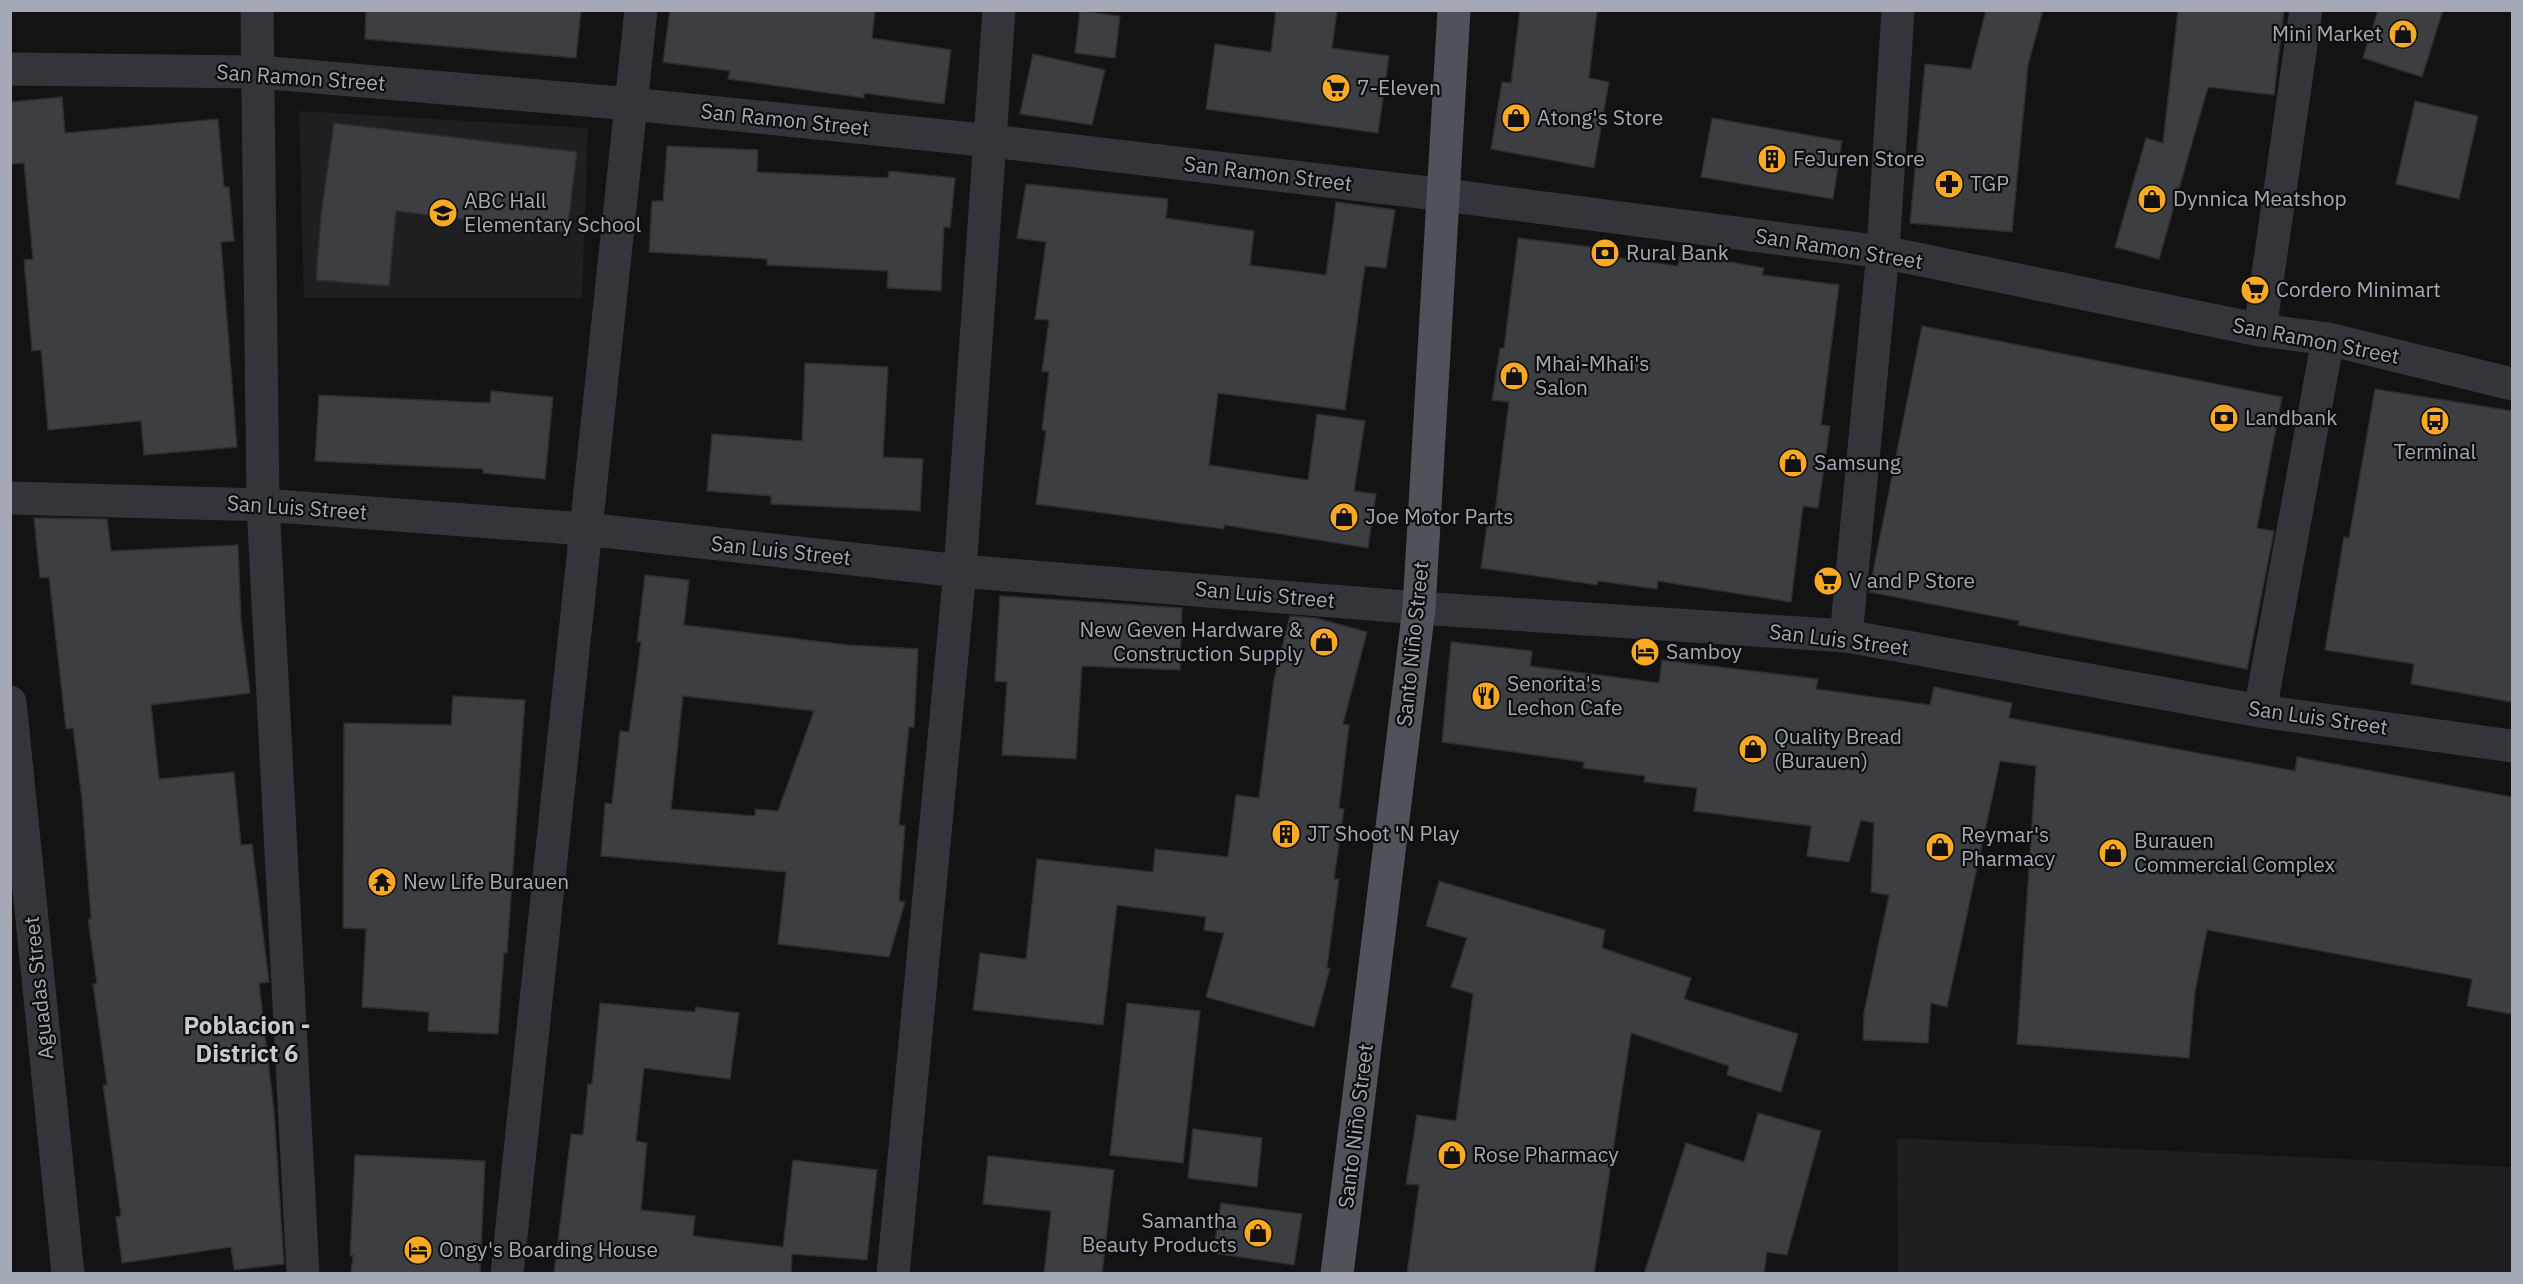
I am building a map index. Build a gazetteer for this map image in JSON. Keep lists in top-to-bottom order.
{
  "streets": {
    "main road": ["Santo Niño Street"],
    "street": ["San Ramon Street", "San Luis Street", "Aguadas Street"]
  },
  "crossings": [
    ["San Ramon Street", "Santo Niño Street"],
    ["San Luis Street", "Santo Niño Street"]
  ],
  "districts": ["Poblacion - District 6"],
  "places": {
    "shop": [
      "Mini Market",
      "Atong's Store",
      "Dynnica Meatshop",
      "Mhai-Mhai's Salon",
      "Samsung",
      "Joe Motor Parts",
      "New Geven Hardware & Construction Supply",
      "Quality Bread (Burauen)",
      "Reymar's Pharmacy",
      "Burauen Commercial Complex",
      "Rose Pharmacy",
      "Samantha Beauty Products"
    ],
    "supermarket": ["7-Eleven", "Cordero Minimart", "V and P Store"],
    "building": ["FeJuren Store", "JT Shoot 'N Play"],
    "pharmacy": ["TGP"],
    "school or university": ["ABC Hall Elementary School"],
    "bank": ["Rural Bank", "Landbank"],
    "bus stop": ["Terminal"],
    "hotel": ["Samboy", "Ongy's Boarding House"],
    "restaurant": ["Senorita's Lechon Cafe"],
    "temple": ["New Life Burauen"]
  }
}
